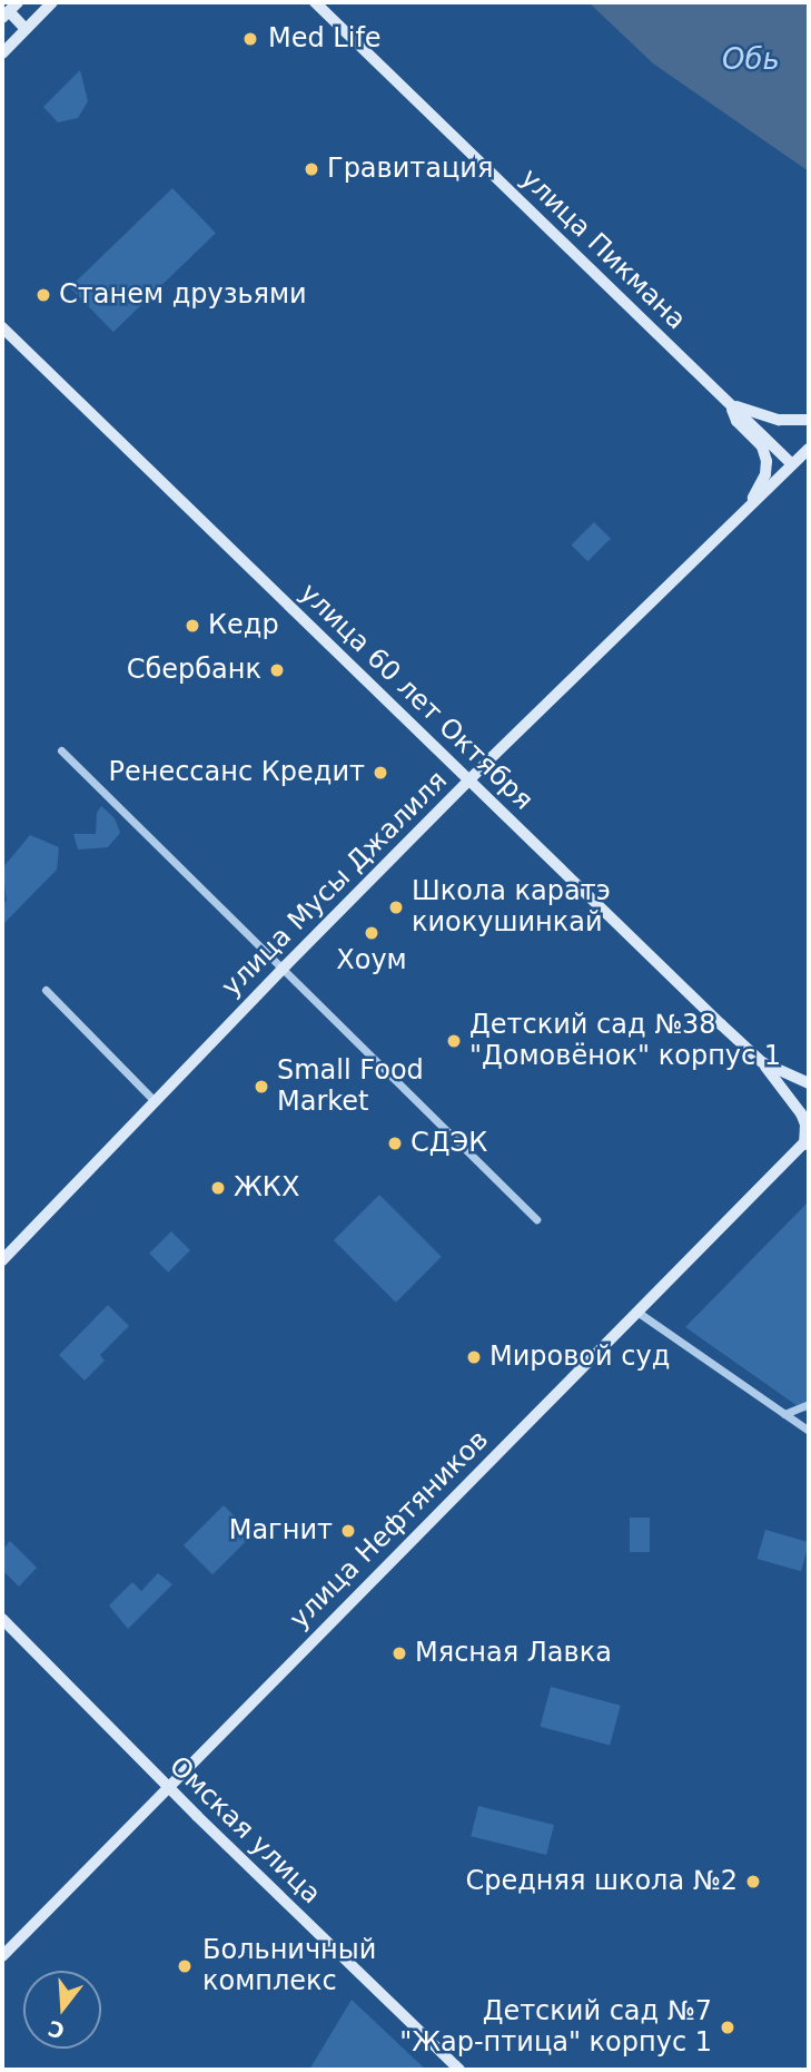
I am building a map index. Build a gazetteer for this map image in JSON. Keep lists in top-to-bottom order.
{
  "streets": {
    "main road": [
      "улица Пикмана",
      "улица 60 лет Октября",
      "улица Мусы Джалиля",
      "улица Нефтяников",
      "Омская улица"
    ]
  },
  "crossings": [
    ["улица Пикмана", "улица Мусы Джалиля"],
    ["улица 60 лет Октября", "улица Мусы Джалиля"],
    ["улица Нефтяников", "Омская улица"]
  ],
  "water": ["Обь"],
  "places": [
    "Med Life",
    "Гравитация",
    "Станем друзьями",
    "Кедр",
    "Сбербанк",
    "Ренессанс Кредит",
    "Школа каратэ киокушинкай",
    "Хоум",
    "Детский сад №38 \"Домовёнок\" корпус 1",
    "Small Food Market",
    "СДЭК",
    "ЖКХ",
    "Мировой суд",
    "Магнит",
    "Мясная Лавка",
    "Средняя школа №2",
    "Больничный комплекс",
    "Детский сад №7 \"Жар-птица\" корпус 1"
  ],
  "north": "bottom"
}
